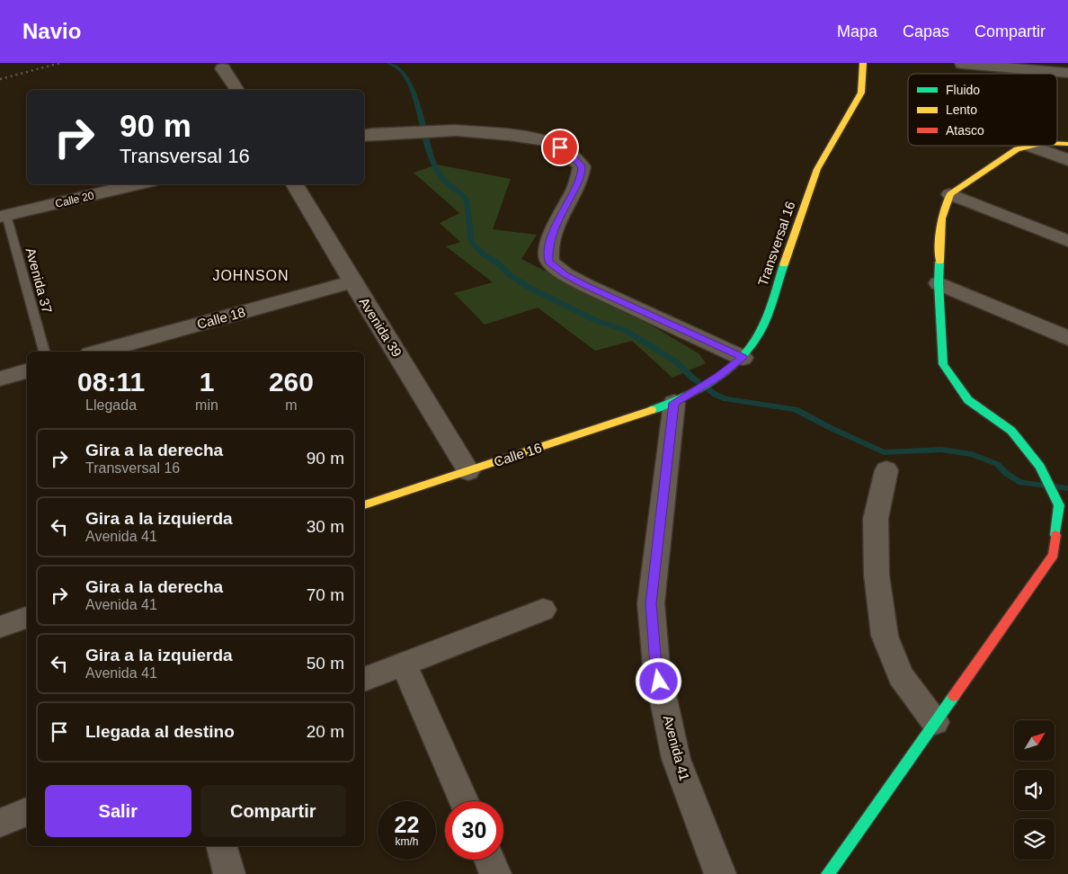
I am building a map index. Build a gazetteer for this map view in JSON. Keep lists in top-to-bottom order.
{
  "streets": {
    "street": [
      "Calle 20",
      "Transversal 16",
      "Calle 18",
      "Avenida 39",
      "Calle 16",
      "Avenida 41"
    ],
    "lane": ["Avenida 37"]
  },
  "crossings": [
    ["Calle 20", "Avenida 37"],
    ["Transversal 16", "Calle 16"],
    ["Transversal 16", "Avenida 41"],
    ["Calle 18", "Avenida 39"],
    ["Avenida 39", "Calle 16"],
    ["Calle 16", "Avenida 41"]
  ],
  "districts": ["JOHNSON"],
  "legend": ["Fluido", "Lento", "Atasco"],
  "north": "top right",
  "page": {
    "header": "Navio",
    "nav": ["Mapa", "Capas", "Compartir"],
    "turn": ["90 m", "Transversal 16"],
    "eta": [
      "08:11",
      "Llegada",
      "1",
      "min",
      "260",
      "m"
    ],
    "list": [
      {
        "name": "Gira a la derecha",
        "note": "Transversal 16",
        "value": "90 m"
      },
      {
        "name": "Gira a la izquierda",
        "note": "Avenida 41",
        "value": "30 m"
      },
      {
        "name": "Gira a la derecha",
        "note": "Avenida 41",
        "value": "70 m"
      },
      {
        "name": "Gira a la izquierda",
        "note": "Avenida 41",
        "value": "50 m"
      },
      {
        "name": "Llegada al destino",
        "value": "20 m"
      }
    ],
    "buttons": ["Salir", "Compartir"],
    "speed": "22 km/h",
    "limit": "30"
  }
}
